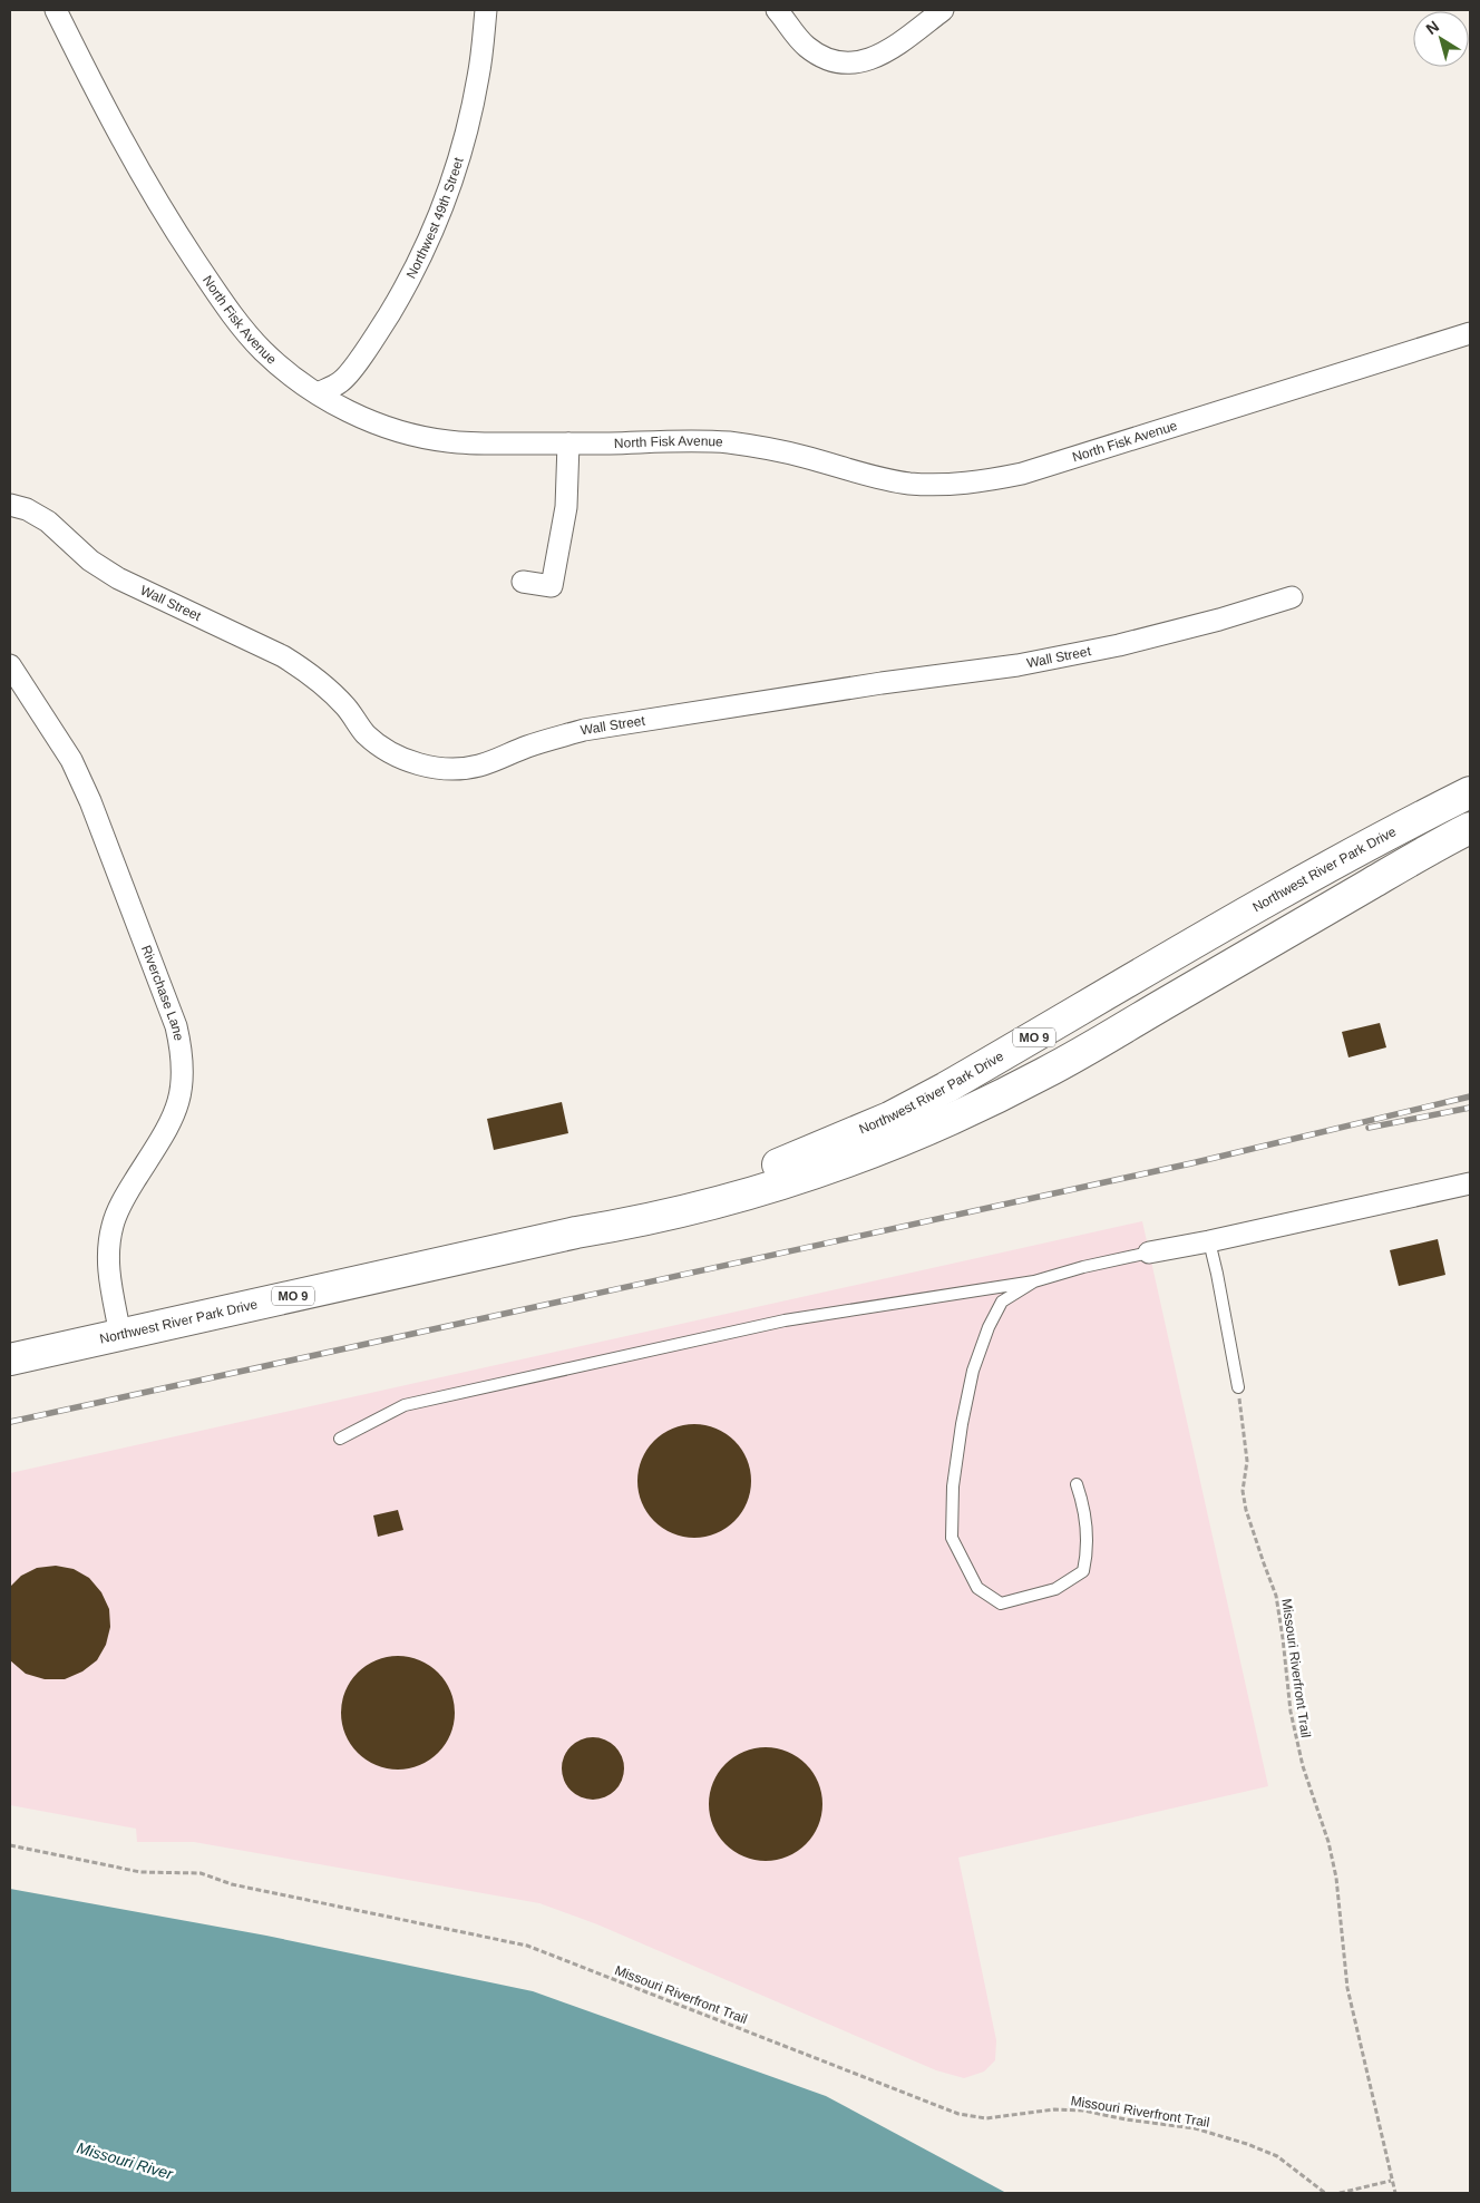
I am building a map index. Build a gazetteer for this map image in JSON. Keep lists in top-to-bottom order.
{
  "streets": {
    "main road": ["Northwest River Park Drive", "MO 9"],
    "street": [
      "Northwest 49th Street",
      "North Fisk Avenue",
      "Wall Street",
      "Riverchase Lane"
    ],
    "path": ["Missouri Riverfront Trail"]
  },
  "crossings": [
    ["Northwest 49th Street", "North Fisk Avenue"],
    ["Northwest River Park Drive", "Riverchase Lane"]
  ],
  "water": ["Missouri River"],
  "north": "top left"
}
